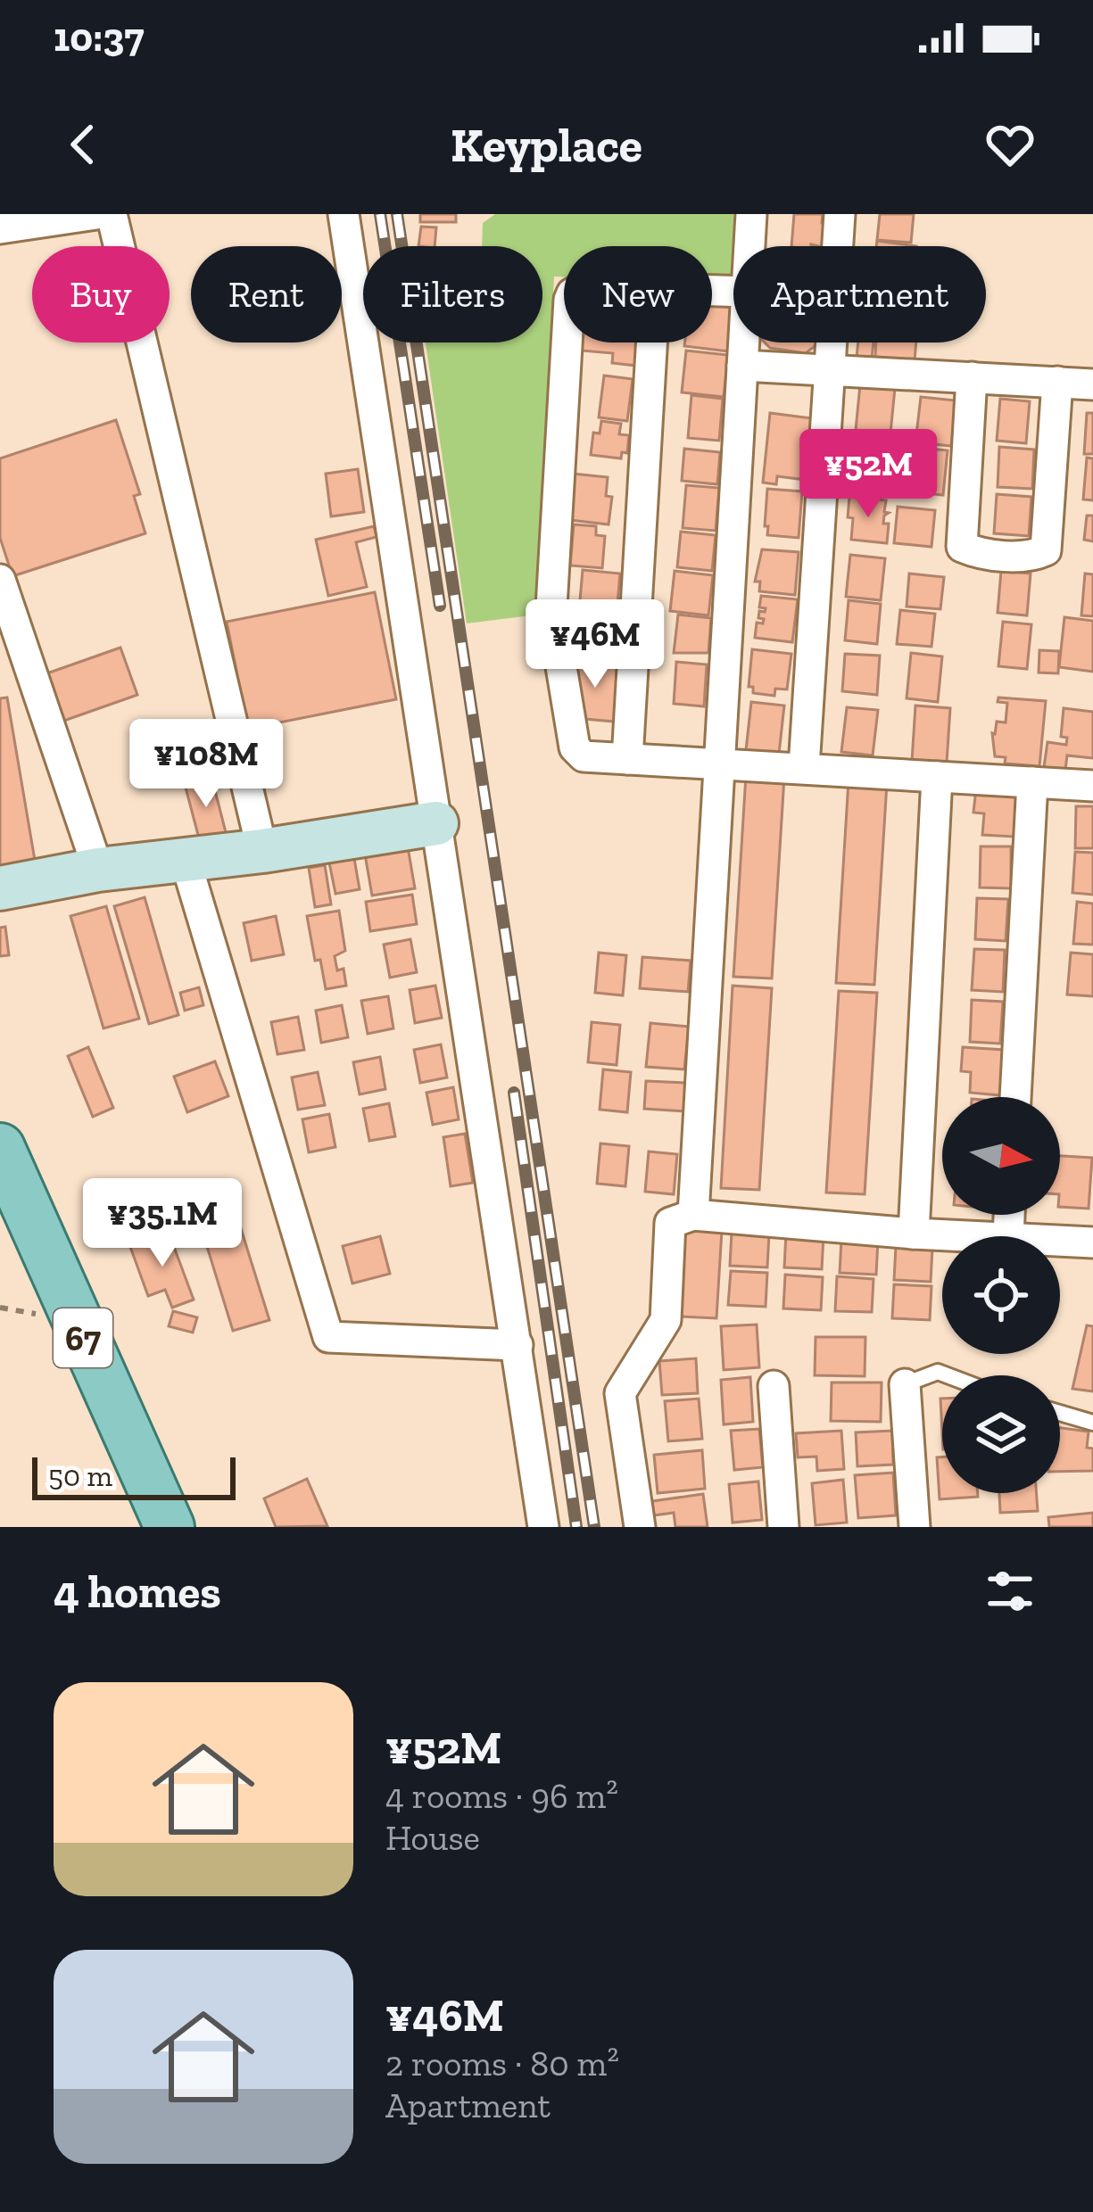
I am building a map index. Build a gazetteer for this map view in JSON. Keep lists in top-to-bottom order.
{
  "streets": {
    "main road": ["67"]
  },
  "scale_bar": "50 m",
  "north": "right",
  "page": {
    "status": "10:37",
    "header": "Keyplace",
    "chip": [
      "Buy",
      "Rent",
      "Filters",
      "New",
      "Apartment"
    ],
    "price": [
      "¥52M",
      "¥46M",
      "¥108M",
      "¥35.1M"
    ],
    "scale": "50 m",
    "heading": "4 homes",
    "list": [
      {
        "name": "¥52M",
        "note": "4 rooms · 96 m² · House"
      },
      {
        "name": "¥46M",
        "note": "2 rooms · 80 m² · Apartment"
      }
    ]
  }
}
